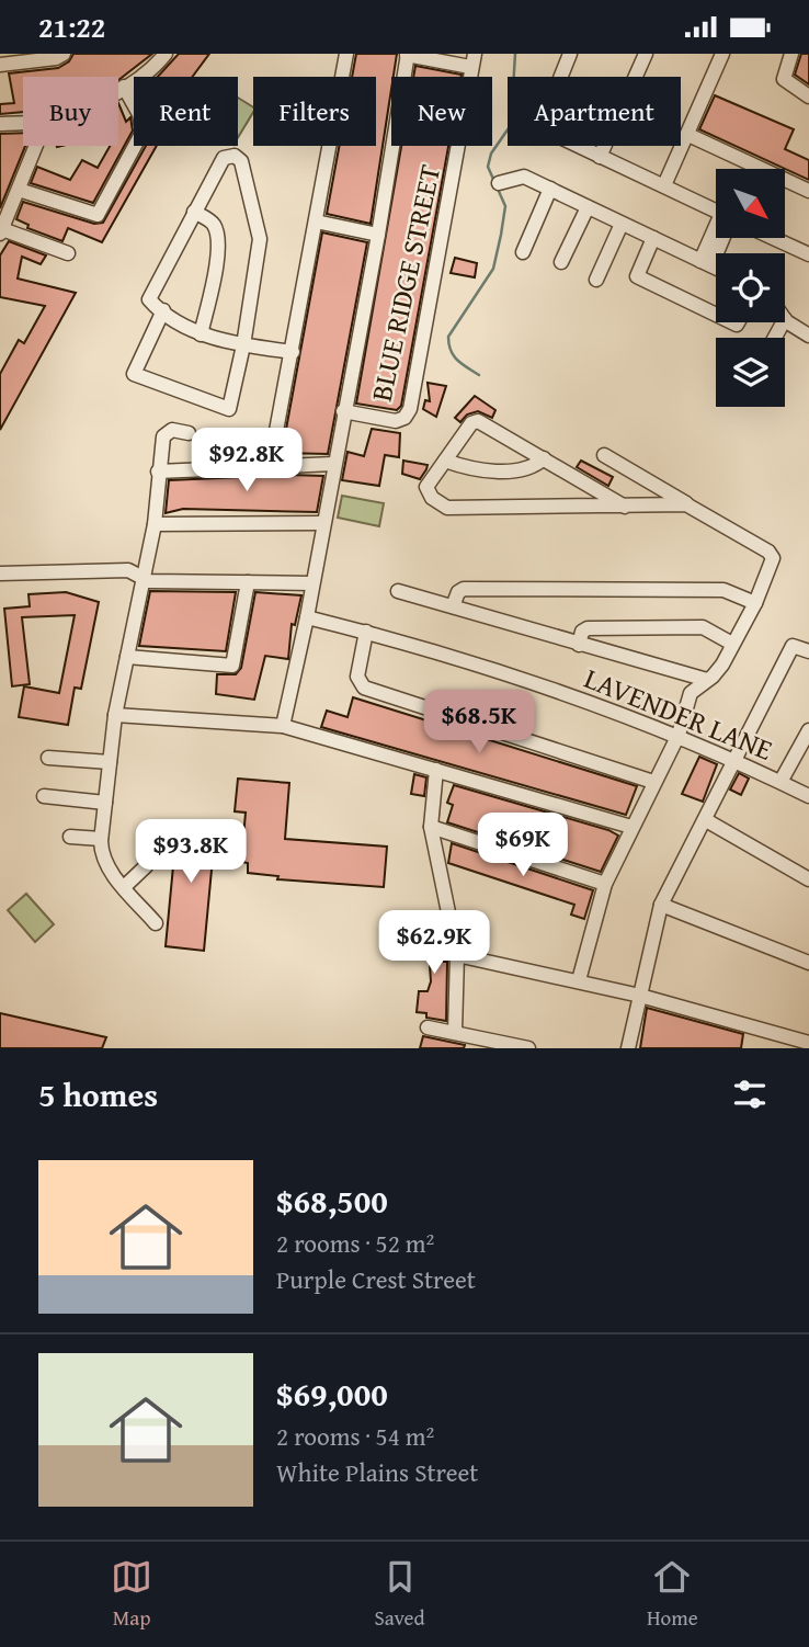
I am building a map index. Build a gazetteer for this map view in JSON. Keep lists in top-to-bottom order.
{
  "streets": {
    "street": ["BLUE RIDGE STREET", "LAVENDER LANE"]
  },
  "north": "bottom right",
  "page": {
    "status": "21:22",
    "chip": [
      "Buy",
      "Rent",
      "Filters",
      "New",
      "Apartment"
    ],
    "price": [
      "$92.8K",
      "$68.5K",
      "$69K",
      "$93.8K",
      "$62.9K"
    ],
    "heading": "5 homes",
    "list": [
      {
        "name": "$68,500",
        "note": "2 rooms · 52 m² · Purple Crest Street"
      },
      {
        "name": "$69,000",
        "note": "2 rooms · 54 m² · White Plains Street"
      }
    ],
    "tabs": ["Map", "Saved", "Home"]
  }
}
